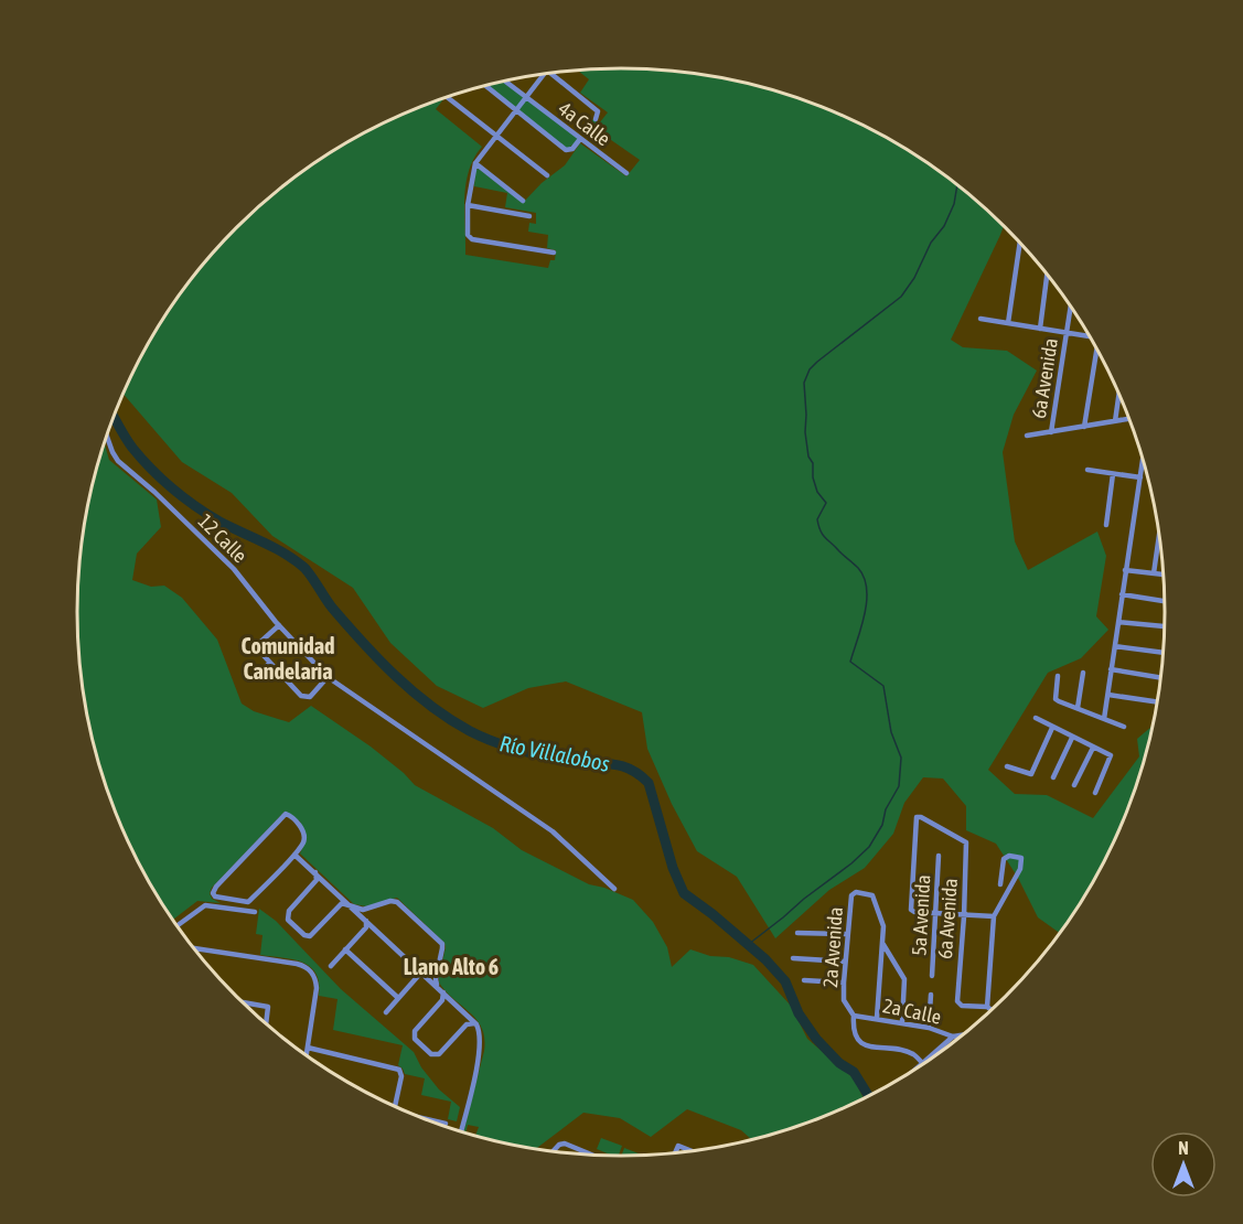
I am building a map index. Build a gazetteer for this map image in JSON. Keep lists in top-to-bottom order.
{
  "streets": {
    "street": [
      "4a Calle",
      "6a Avenida",
      "12 Calle",
      "5a Avenida",
      "2a Avenida",
      "2a Calle"
    ]
  },
  "crossings": [
    ["6a Avenida", "5a Avenida"],
    ["2a Avenida", "2a Calle"]
  ],
  "districts": ["Comunidad Candelaria", "Llano Alto 6"],
  "water": ["Río Villalobos"],
  "north": "top"
}
